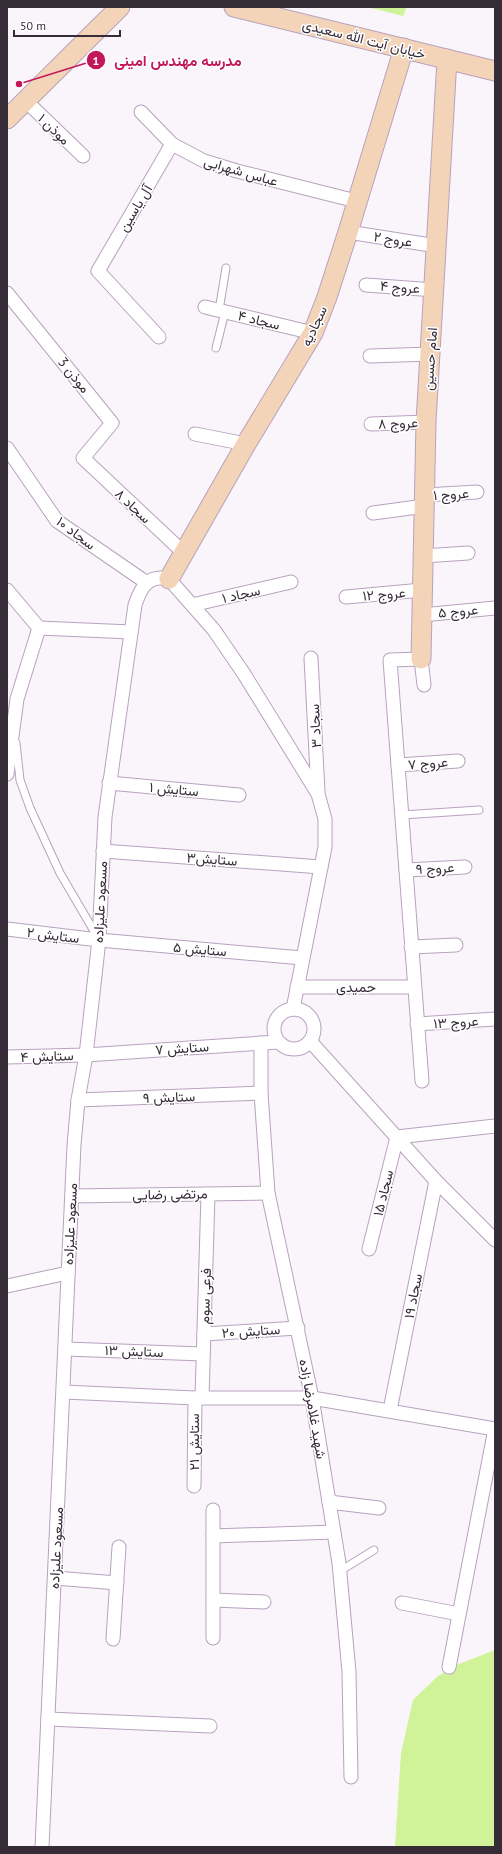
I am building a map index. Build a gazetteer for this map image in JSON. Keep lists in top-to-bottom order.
{
  "streets": {
    "street": [
      "خیابان آیت الله سعیدی",
      "موذن ۱",
      "عباس شهرابی",
      "آل یاسین",
      "عروج ۲",
      "عروج ۴",
      "سجاد ۴",
      "سجادیه",
      "امام حسین",
      "موذن 3",
      "عروج ۸",
      "عروج ۱",
      "سجاد ۸",
      "سجاد ۱۰",
      "سجاد ۱",
      "عروج ۱۲",
      "عروج ۵",
      "سجاد ۳",
      "عروج ۷",
      "ستایش ۱",
      "ستایش۳",
      "عروج ۹",
      "مسعود علیزاده",
      "ستایش ۲",
      "ستایش ۵",
      "حمیدی",
      "عروج ۱۳",
      "ستایش ۷",
      "ستایش ۴",
      "ستایش ۹",
      "سجاد ۱۵",
      "مرتضی رضایی",
      "فرعی سوم",
      "سجاد ۱۹",
      "ستایش ۲۰",
      "ستایش ۱۳",
      "شهید غلامرضا زاده",
      "ستایش ۲۱"
    ]
  },
  "crossings": [
    ["خیابان آیت الله سعیدی", "سجادیه"],
    ["خیابان آیت الله سعیدی", "امام حسین"],
    ["عباس شهرابی", "آل یاسین"],
    ["عباس شهرابی", "سجادیه"],
    ["عروج ۲", "سجادیه"],
    ["عروج ۲", "امام حسین"],
    ["عروج ۴", "امام حسین"],
    ["سجاد ۴", "سجادیه"],
    ["سجادیه", "سجاد ۸"],
    ["امام حسین", "عروج ۸"],
    ["امام حسین", "عروج ۱"],
    ["امام حسین", "عروج ۱۲"],
    ["امام حسین", "عروج ۵"],
    ["موذن 3", "سجاد ۸"],
    ["سجاد ۱۰", "مسعود علیزاده"],
    ["ستایش ۱", "مسعود علیزاده"],
    ["ستایش۳", "مسعود علیزاده"],
    ["مسعود علیزاده", "ستایش ۲"],
    ["مسعود علیزاده", "ستایش ۵"],
    ["مسعود علیزاده", "ستایش ۷"],
    ["مسعود علیزاده", "ستایش ۴"],
    ["مسعود علیزاده", "ستایش ۹"],
    ["مسعود علیزاده", "مرتضی رضایی"],
    ["مسعود علیزاده", "ستایش ۱۳"],
    ["ستایش ۲", "ستایش ۵"],
    ["ستایش ۷", "ستایش ۴"],
    ["ستایش ۷", "شهید غلامرضا زاده"],
    ["ستایش ۹", "شهید غلامرضا زاده"],
    ["مرتضی رضایی", "فرعی سوم"],
    ["مرتضی رضایی", "شهید غلامرضا زاده"],
    ["فرعی سوم", "ستایش ۲۰"],
    ["فرعی سوم", "ستایش ۱۳"],
    ["فرعی سوم", "ستایش ۲۱"],
    ["ستایش ۲۰", "شهید غلامرضا زاده"]
  ],
  "places": ["مدرسه مهندس امینی"],
  "scale_bar": "50 m"
}
